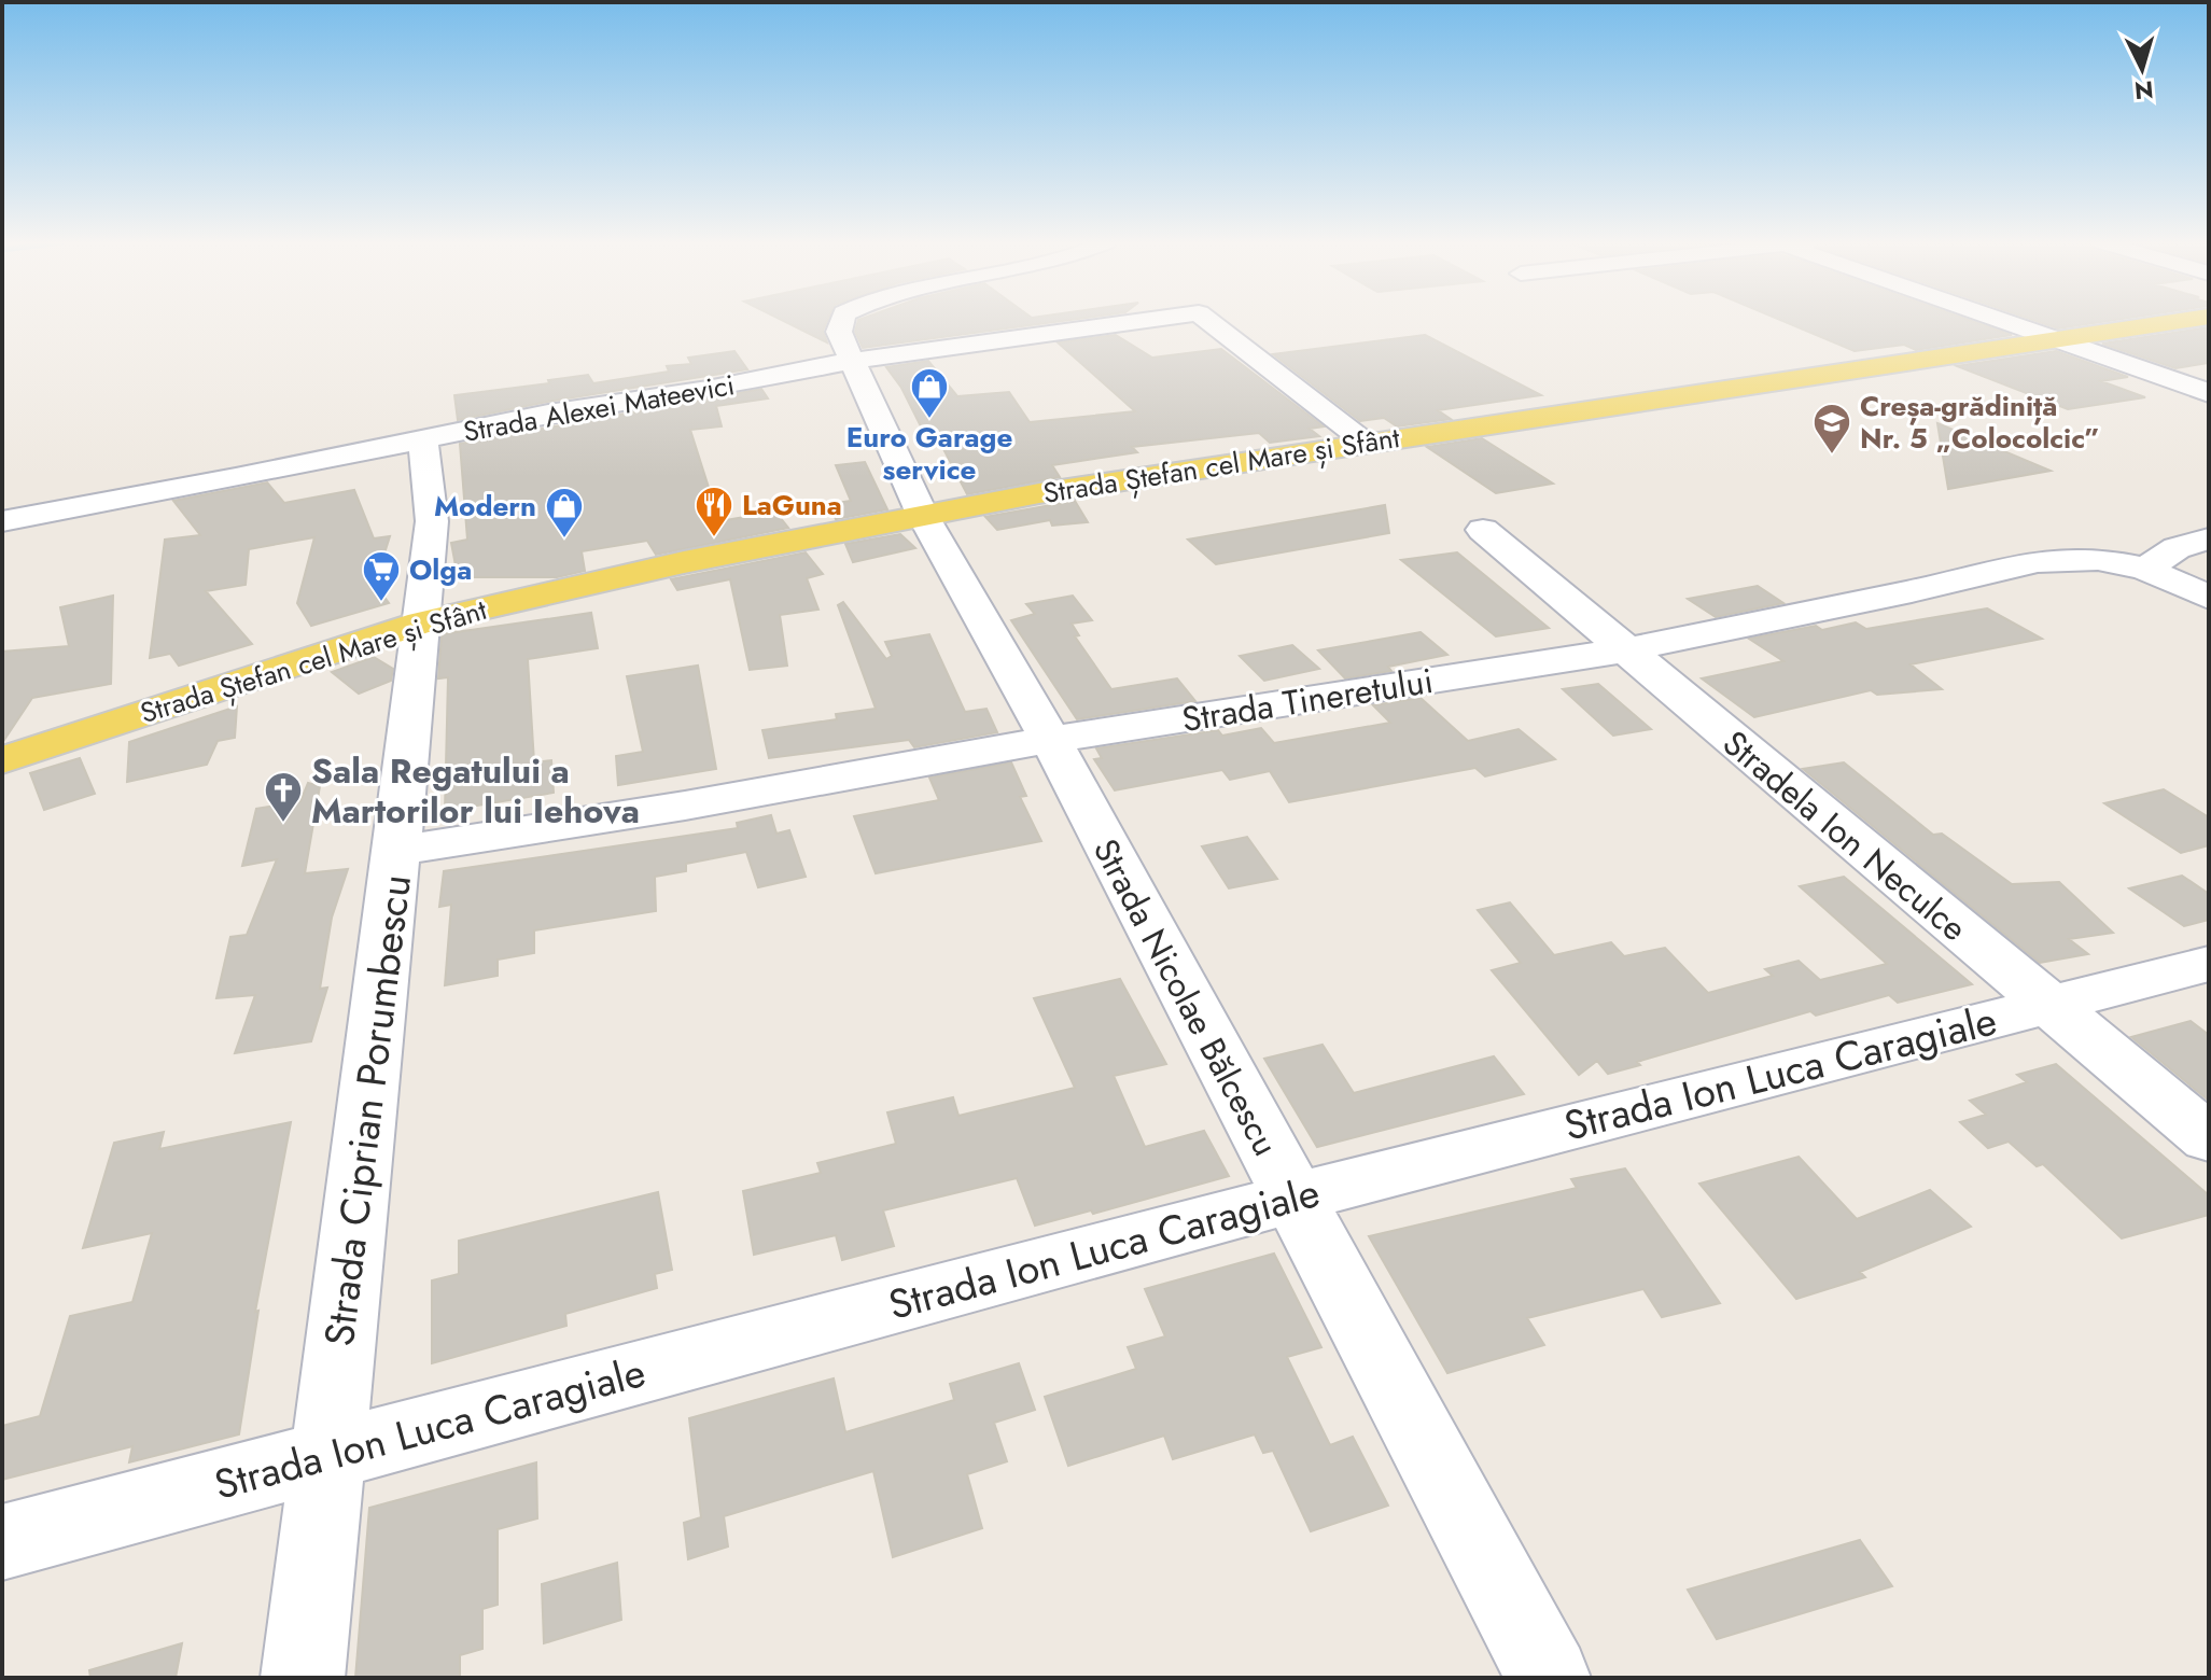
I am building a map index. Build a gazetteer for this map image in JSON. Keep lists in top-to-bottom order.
{
  "streets": {
    "main road": ["Strada Ștefan cel Mare și Sfânt"],
    "street": [
      "Strada Alexei Mateevici",
      "Strada Tineretului",
      "Stradela Ion Neculce",
      "Strada Nicolae Bălcescu",
      "Strada Ion Luca Caragiale",
      "Strada Ciprian Porumbescu"
    ]
  },
  "crossings": [
    ["Strada Alexei Mateevici", "Strada Ștefan cel Mare și Sfânt"],
    ["Strada Alexei Mateevici", "Strada Nicolae Bălcescu"],
    ["Strada Alexei Mateevici", "Strada Ciprian Porumbescu"],
    ["Strada Ștefan cel Mare și Sfânt", "Strada Nicolae Bălcescu"],
    ["Strada Ștefan cel Mare și Sfânt", "Strada Ciprian Porumbescu"],
    ["Strada Tineretului", "Stradela Ion Neculce"],
    ["Strada Tineretului", "Strada Nicolae Bălcescu"],
    ["Strada Tineretului", "Strada Ciprian Porumbescu"],
    ["Stradela Ion Neculce", "Strada Ion Luca Caragiale"],
    ["Strada Nicolae Bălcescu", "Strada Ion Luca Caragiale"],
    ["Strada Ion Luca Caragiale", "Strada Ciprian Porumbescu"]
  ],
  "places": {
    "shop": ["Euro Garage service", "Modern"],
    "school or university": ["Creșa-grădiniță Nr. 5 „Colocolcic”"],
    "restaurant": ["LaGuna"],
    "supermarket": ["Olga"],
    "church": ["Sala Regatului a Martorilor lui Iehova"]
  },
  "north": "bottom"
}
